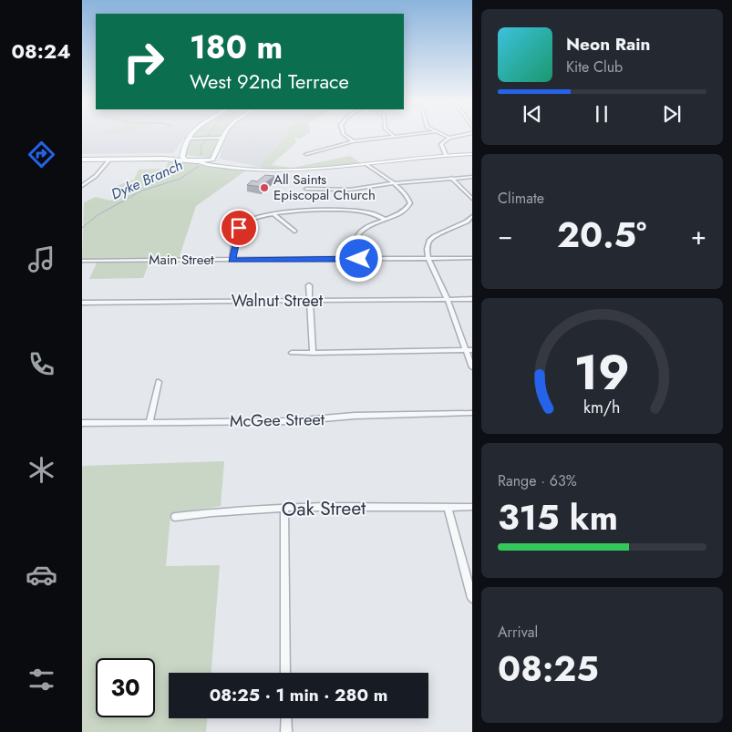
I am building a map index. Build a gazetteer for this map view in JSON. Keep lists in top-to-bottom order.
{
  "streets": {
    "street": [
      "Main Street",
      "Walnut Street",
      "McGee Street",
      "Oak Street"
    ]
  },
  "water": ["Dyke Branch"],
  "places": ["All Saints Episcopal Church"],
  "page": {
    "tabs": "08:24",
    "turn": ["180 m", "West 92nd Terrace"],
    "song": ["Neon Rain", "Kite Club"],
    "tile": [
      "Climate",
      ["Range · 63%", "315 km"],
      ["Arrival", "08:25"]
    ],
    "heat": ["−", "20.5°", "+"],
    "limit": "30",
    "trip": "08:25 · 1 min · 280 m",
    "gauge": ["19", "km/h"]
  }
}
